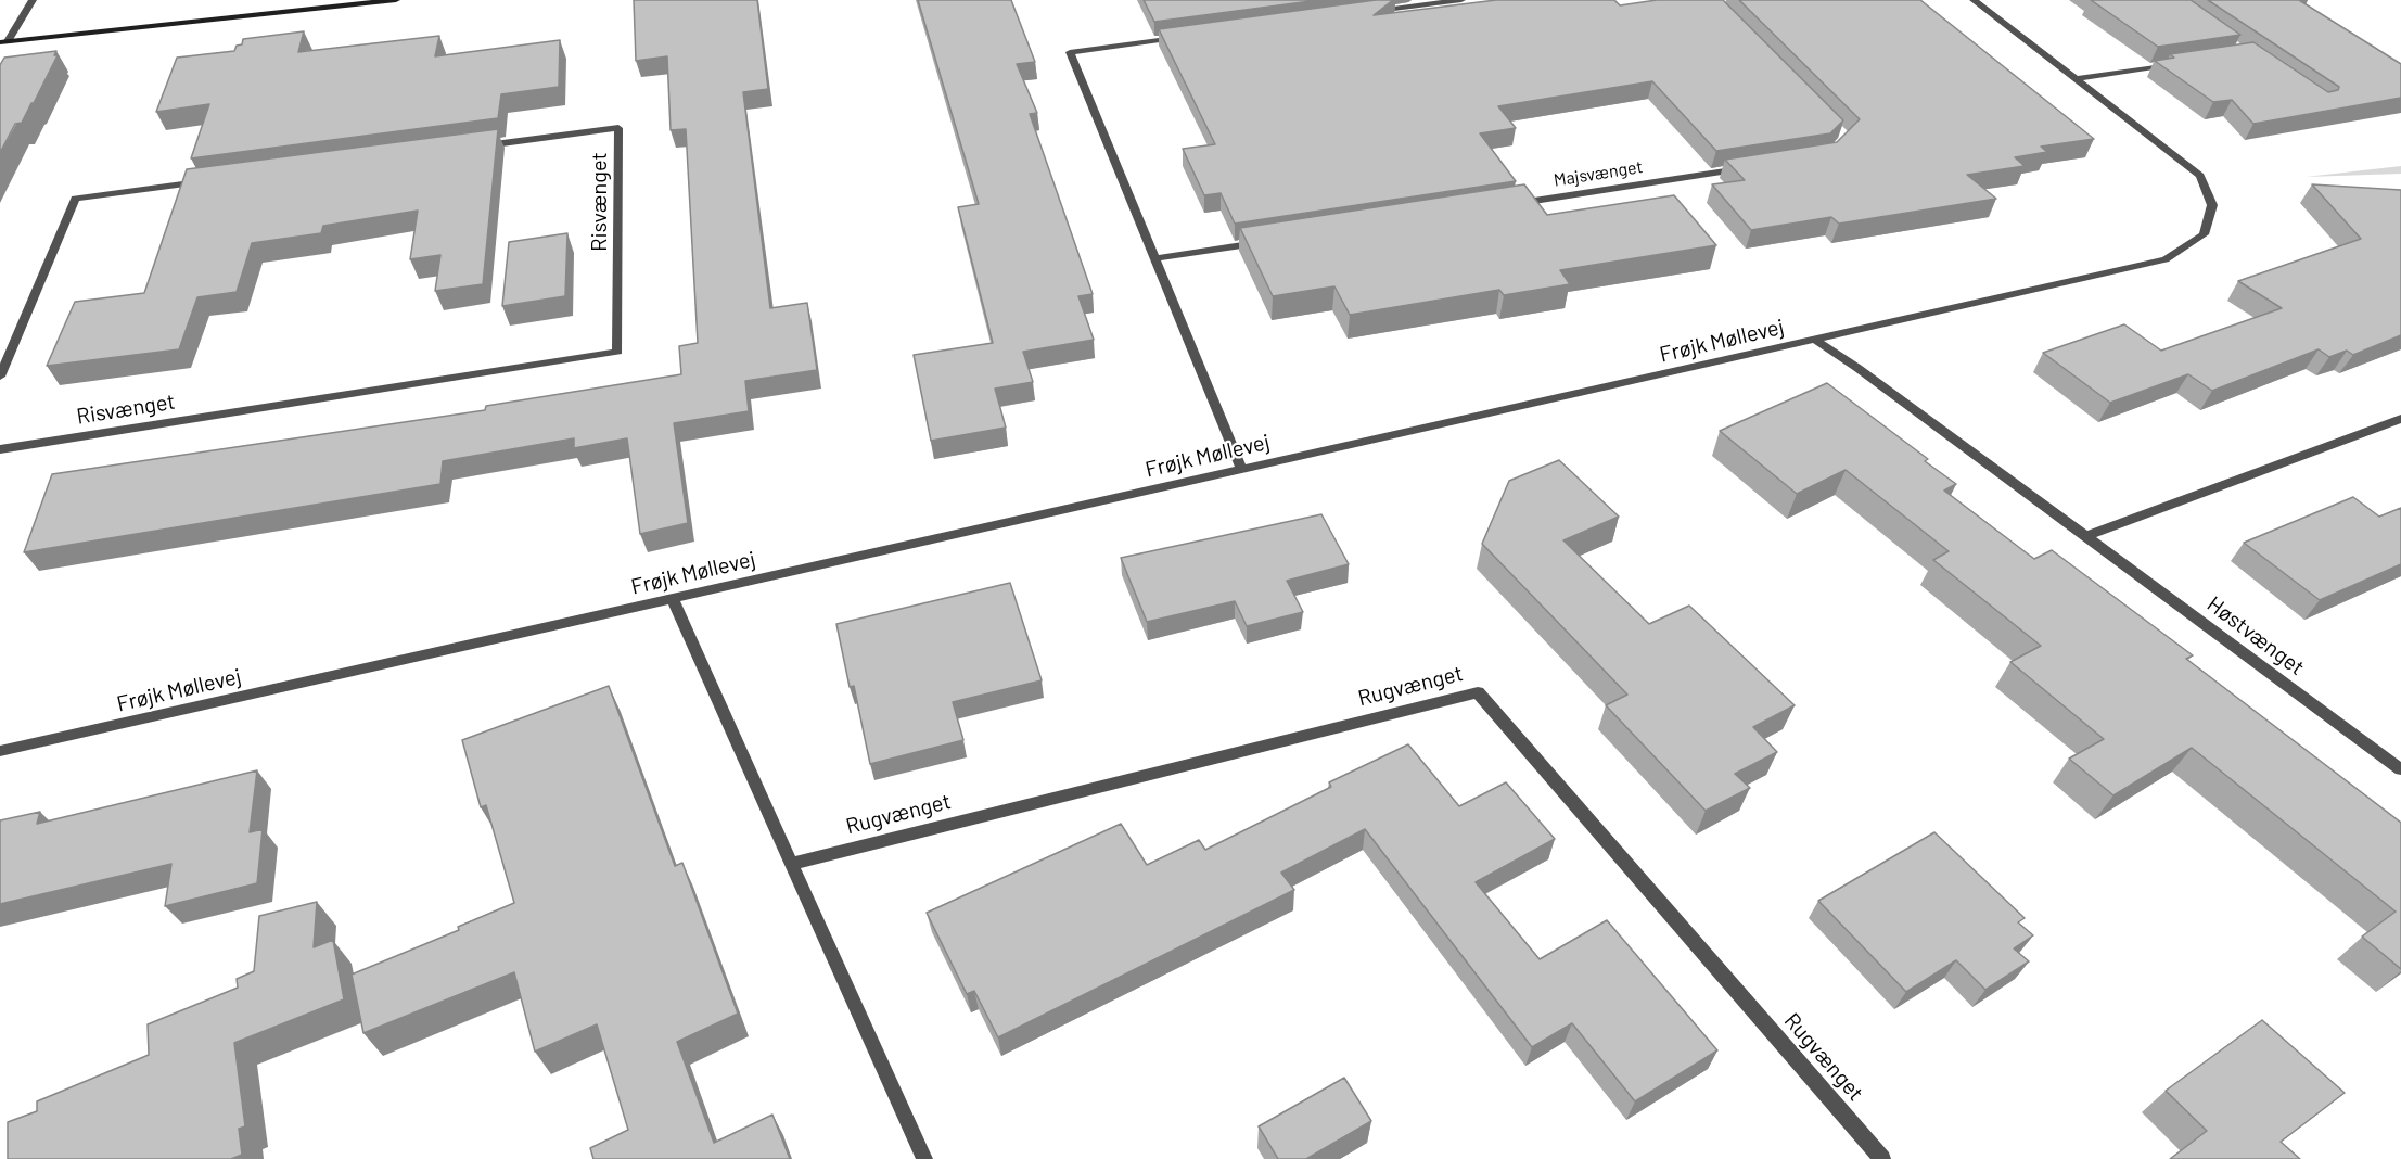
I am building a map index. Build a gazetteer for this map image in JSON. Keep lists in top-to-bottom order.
{
  "streets": {
    "street": [
      "Majsvænget",
      "Risvænget",
      "Frøjk Møllevej",
      "Høstvænget",
      "Rugvænget"
    ]
  },
  "crossings": [
    ["Frøjk Møllevej", "Høstvænget"]
  ]
}
